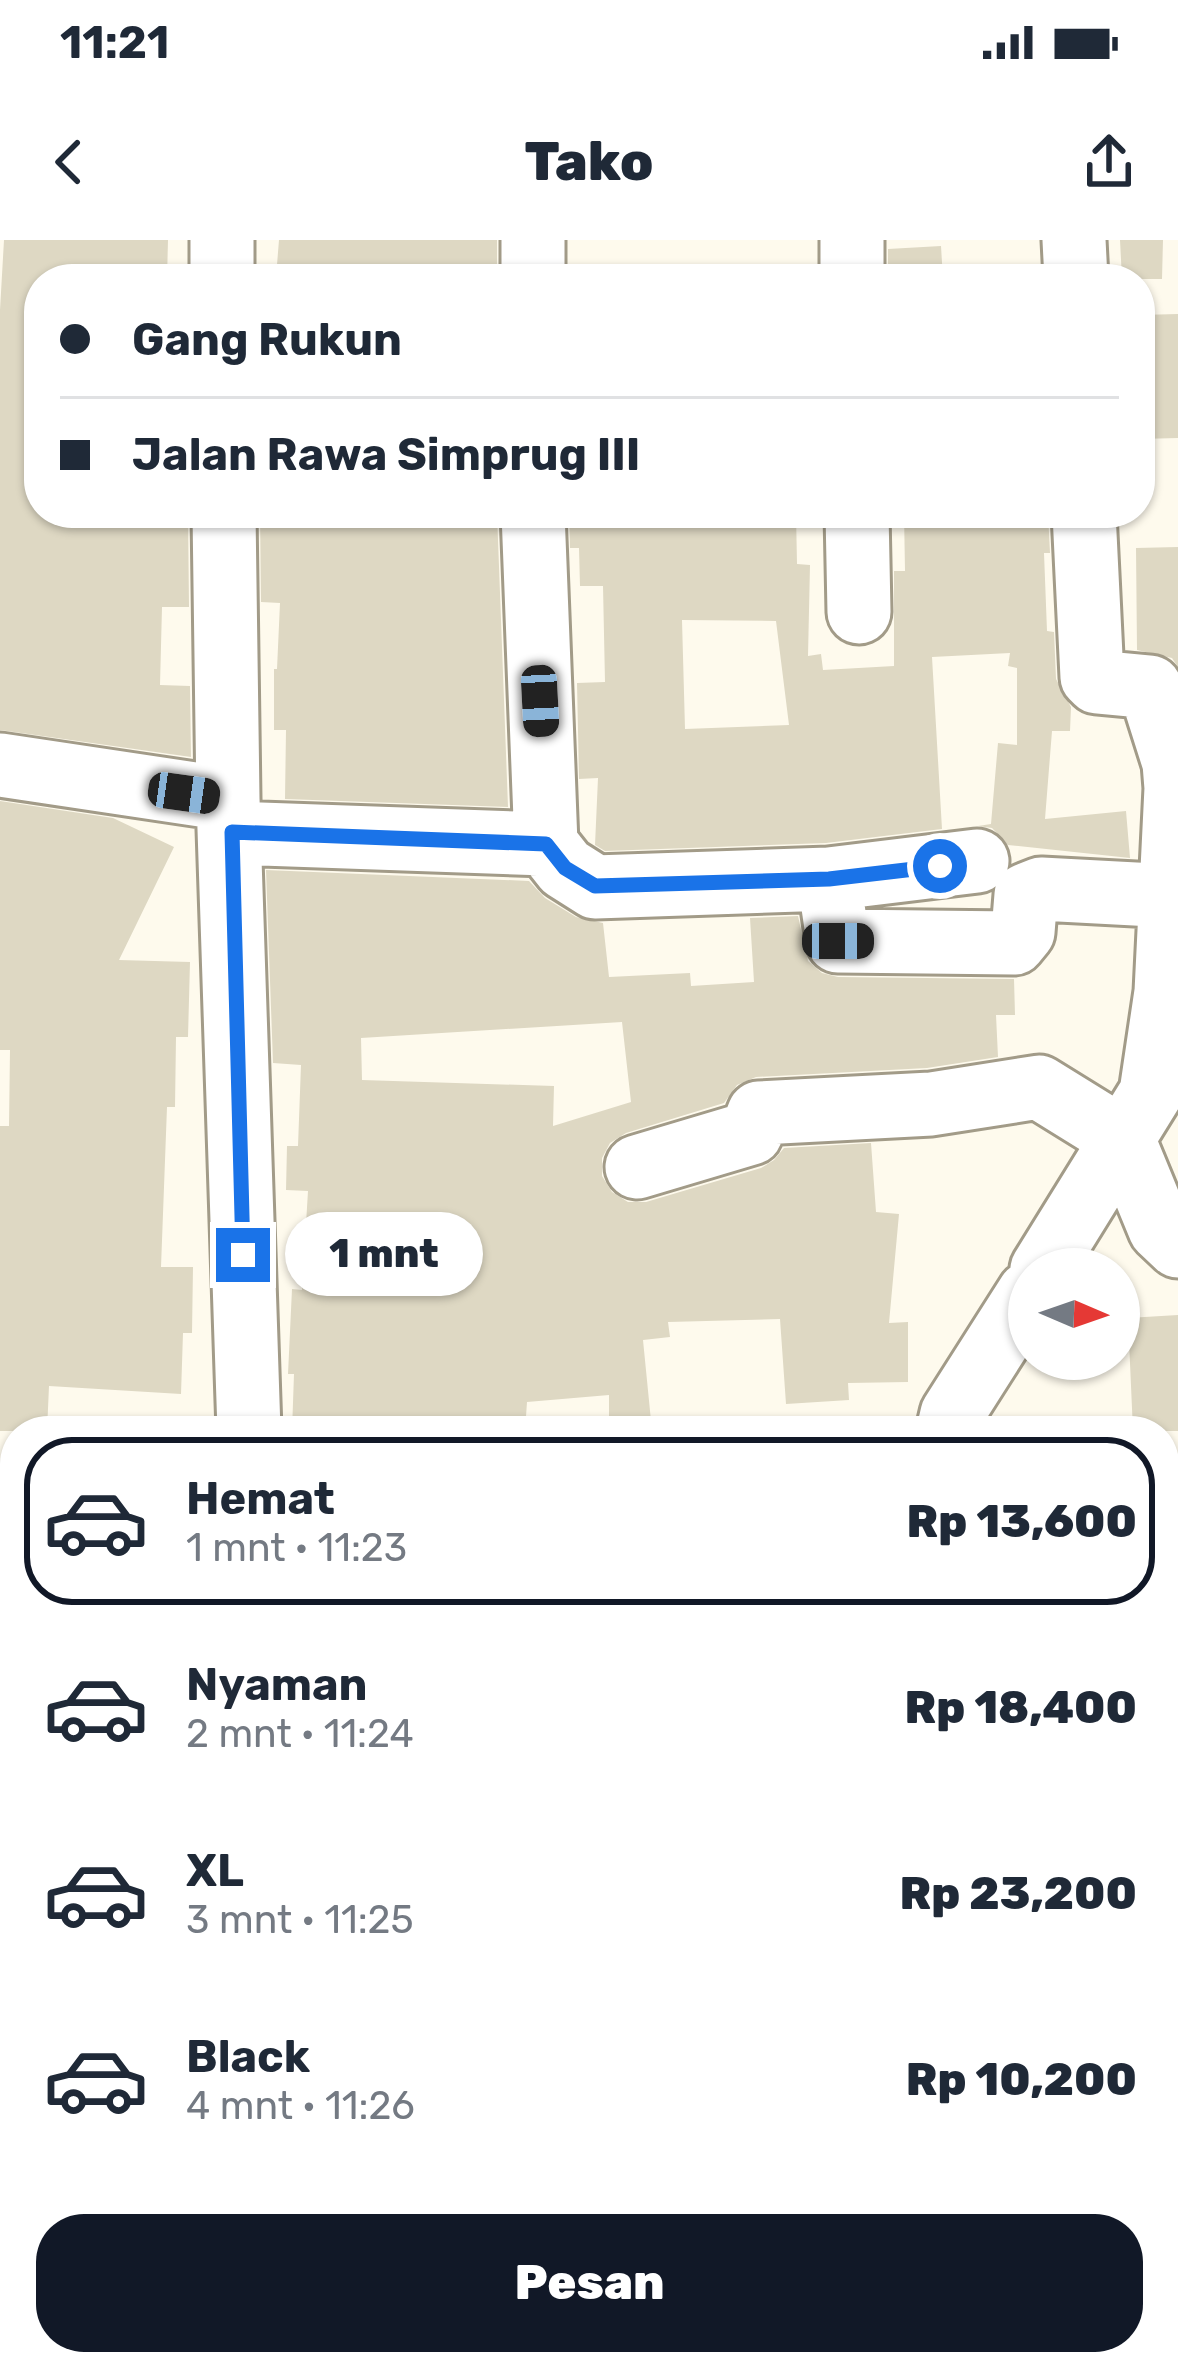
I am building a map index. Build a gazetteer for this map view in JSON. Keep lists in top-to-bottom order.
{
  "north": "right",
  "page": {
    "status": "11:21",
    "header": "Tako",
    "banner": ["Gang Rukun", "Jalan Rawa Simprug III"],
    "bubble": "1 mnt",
    "list": [
      {
        "name": "Hemat",
        "note": "1 mnt · 11:23",
        "value": "Rp 13,600"
      },
      {
        "name": "Nyaman",
        "note": "2 mnt · 11:24",
        "value": "Rp 18,400"
      },
      {
        "name": "XL",
        "note": "3 mnt · 11:25",
        "value": "Rp 23,200"
      },
      {
        "name": "Black",
        "note": "4 mnt · 11:26",
        "value": "Rp 10,200"
      }
    ],
    "buttons": "Pesan"
  }
}
